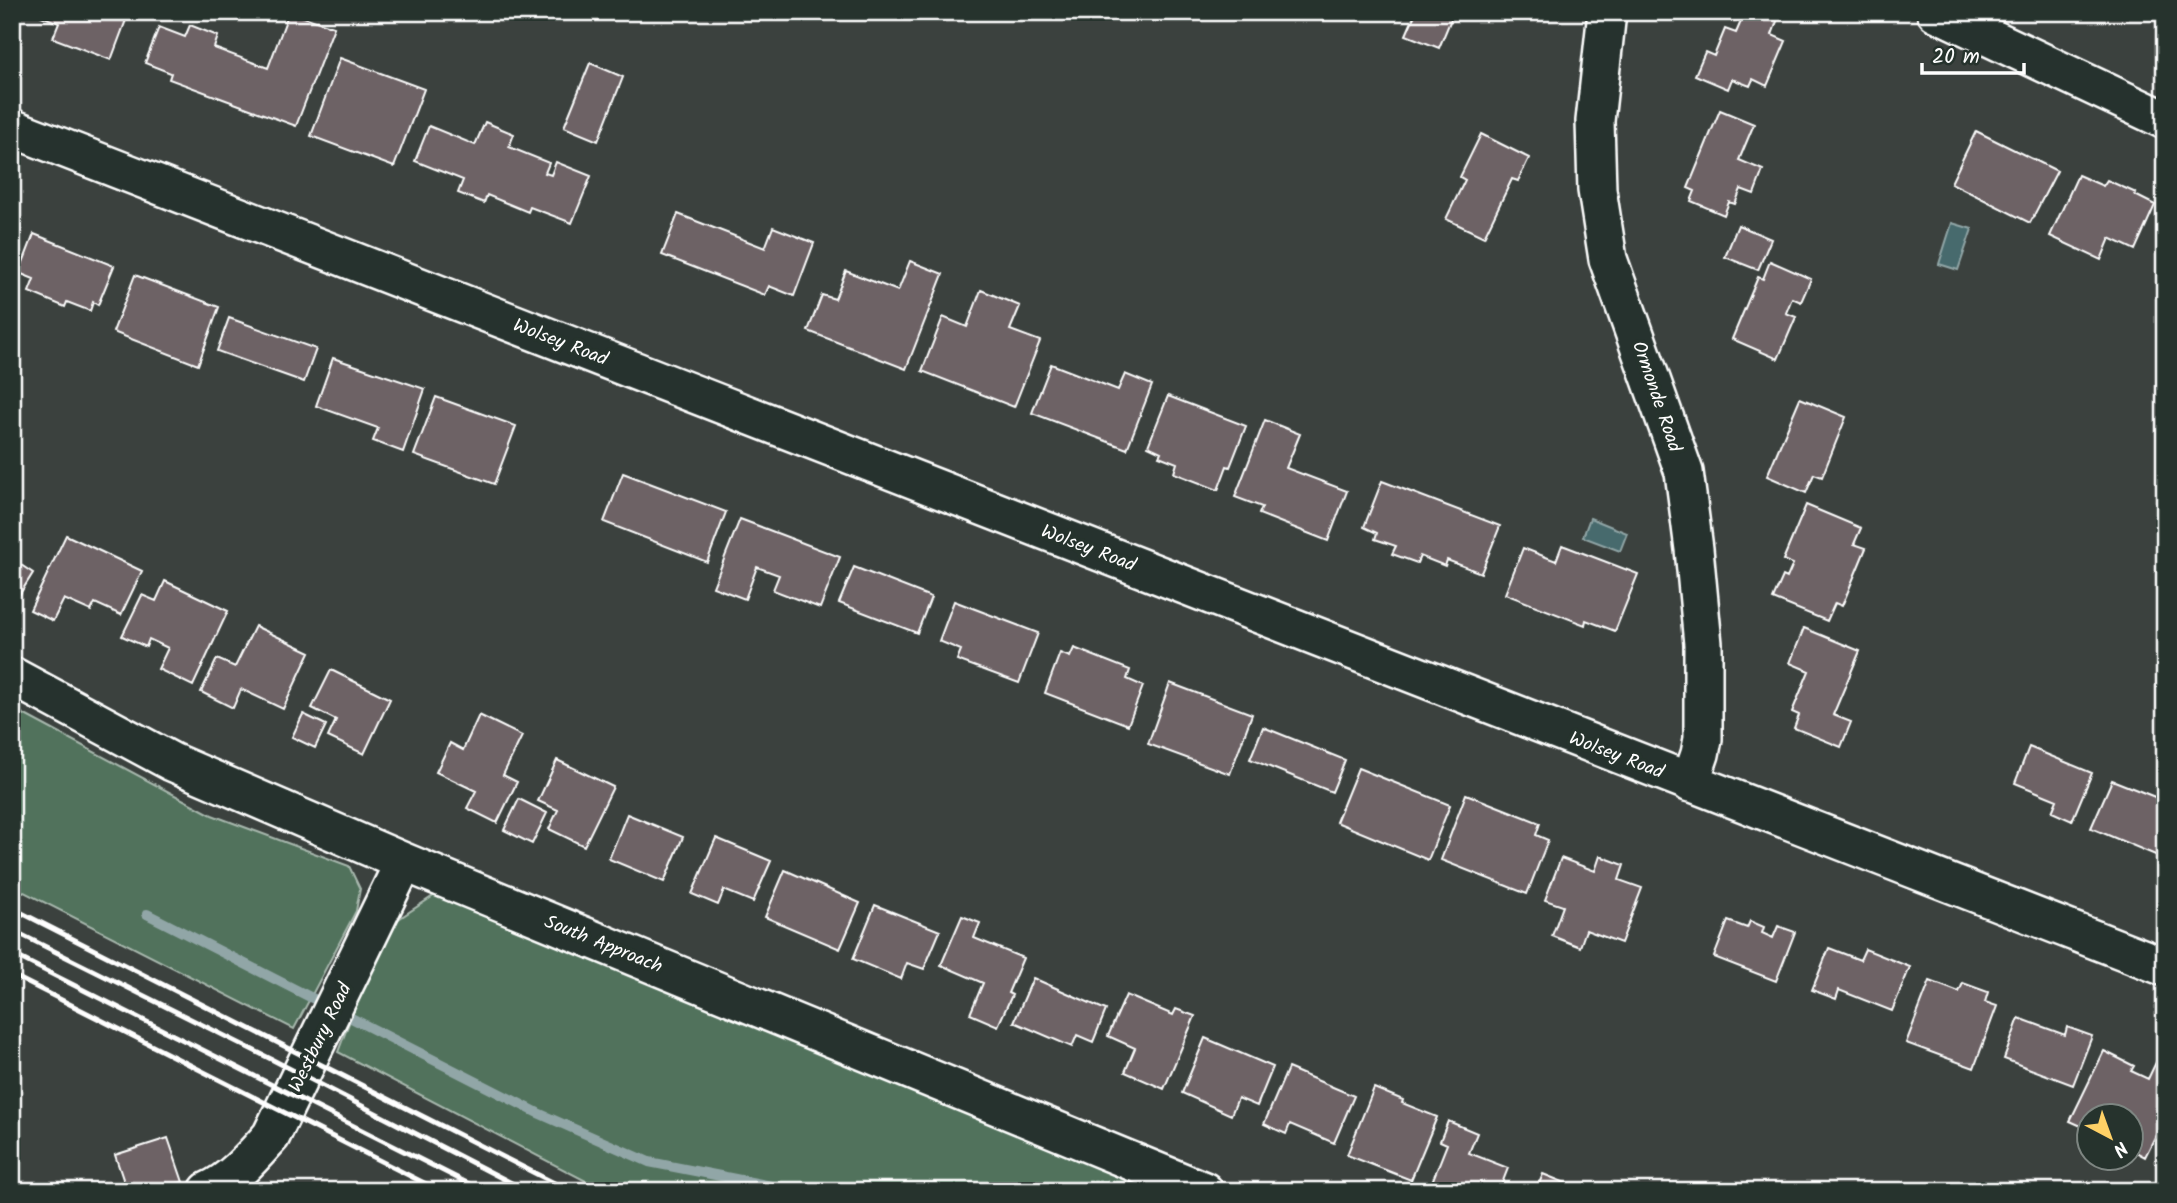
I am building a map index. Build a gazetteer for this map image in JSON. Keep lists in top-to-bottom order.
{
  "streets": {
    "street": [
      "Wolsey Road",
      "Ormonde Road",
      "South Approach",
      "Westbury Road"
    ]
  },
  "crossings": [
    ["Wolsey Road", "Ormonde Road"],
    ["South Approach", "Westbury Road"]
  ],
  "scale_bar": "20 m",
  "north": "bottom right"
}
